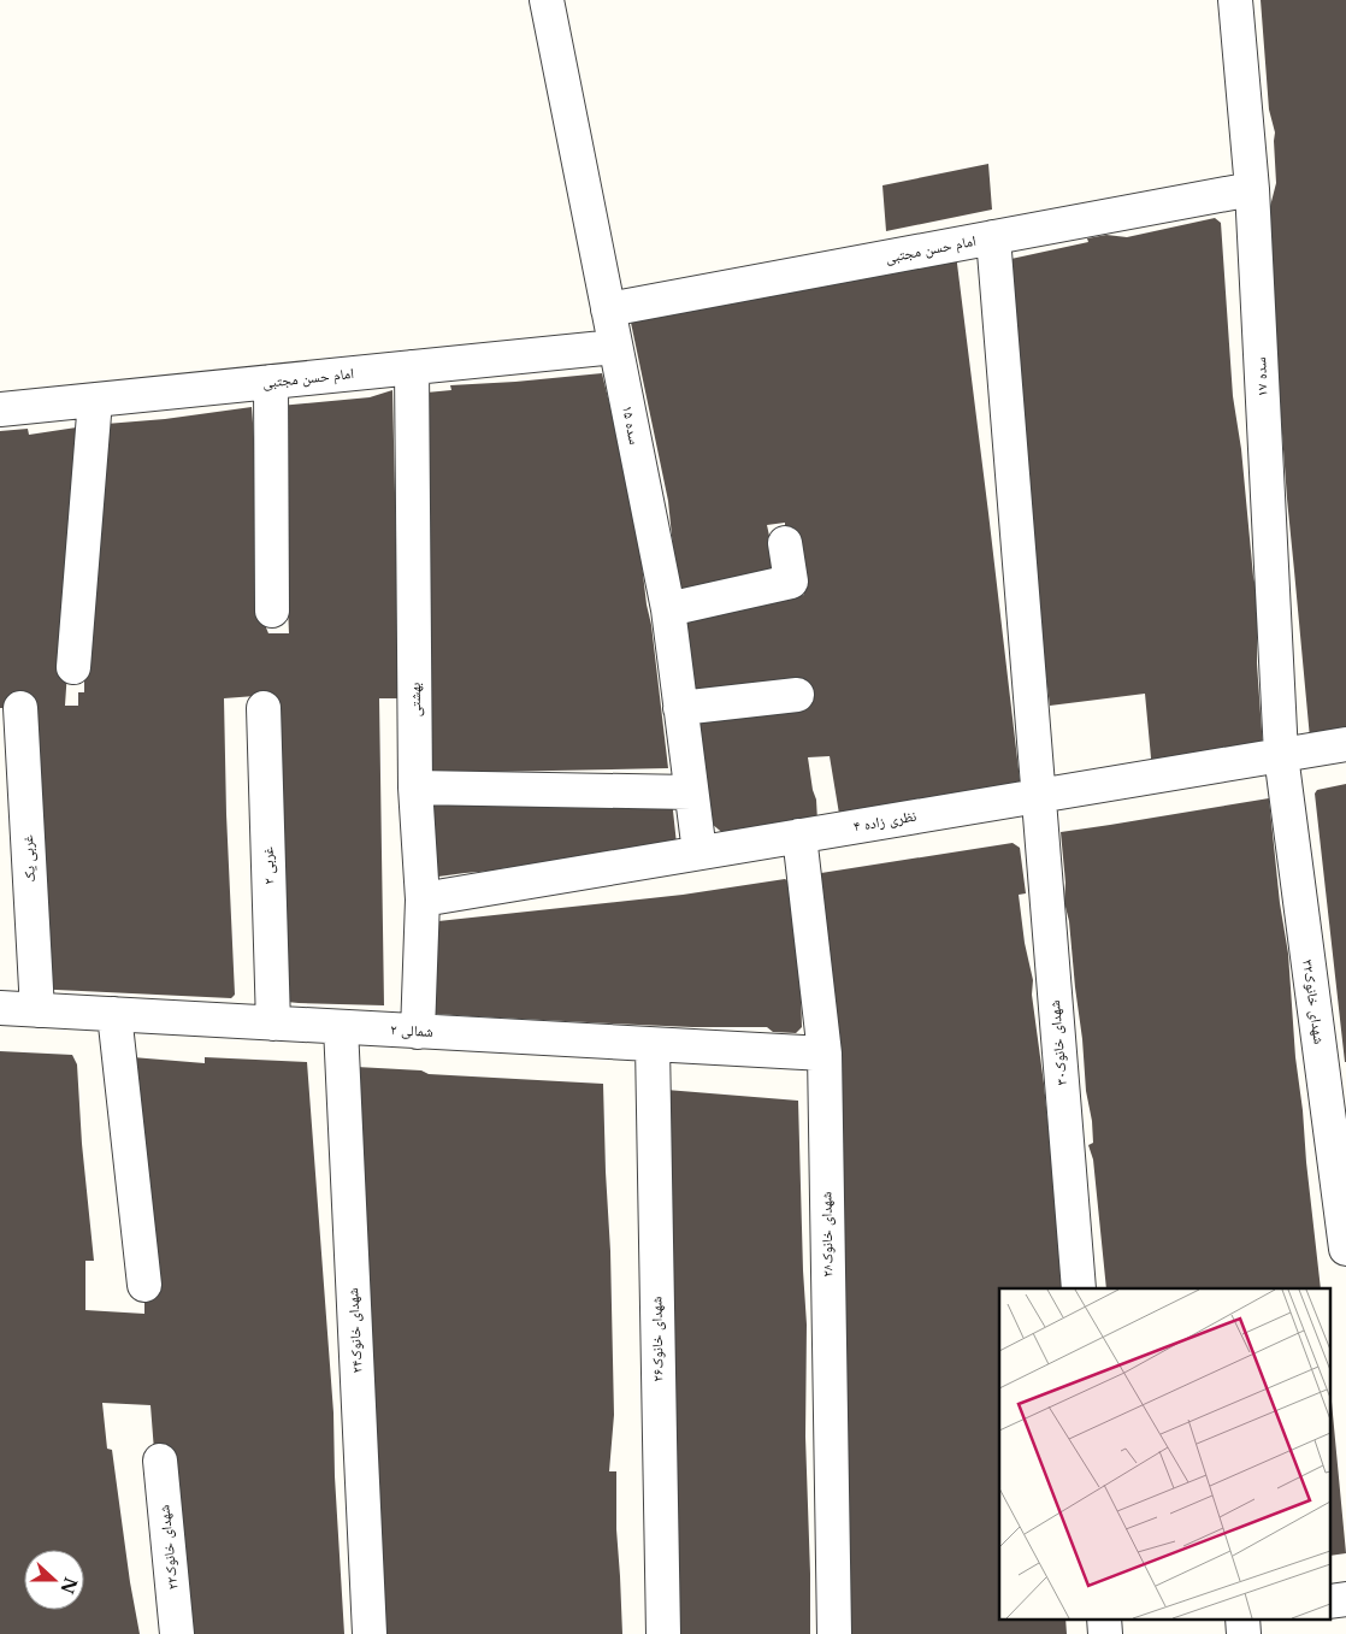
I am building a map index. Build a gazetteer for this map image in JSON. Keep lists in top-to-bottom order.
{
  "streets": {
    "street": [
      "امام حسن مجتبی",
      "سده ۱۷",
      "سده ۱۵",
      "بهشتی",
      "نظری زاده ۴",
      "غربی یک",
      "۲ غربی",
      "شهدای خانوک۳۲",
      "شمالی ۲",
      "شهدای خانوک۳۰",
      "شهدای خانوک۲۸",
      "شهدای خانوک۲۴",
      "شهدای خانوک۲۶",
      "شهدای خانوک۲۲"
    ]
  },
  "crossings": [
    ["امام حسن مجتبی", "سده ۱۷"],
    ["امام حسن مجتبی", "سده ۱۵"],
    ["امام حسن مجتبی", "بهشتی"],
    ["امام حسن مجتبی", "شهدای خانوک۳۰"],
    ["سده ۱۷", "نظری زاده ۴"],
    ["سده ۱۷", "شهدای خانوک۳۲"],
    ["سده ۱۵", "نظری زاده ۴"],
    ["بهشتی", "نظری زاده ۴"],
    ["بهشتی", "شمالی ۲"],
    ["نظری زاده ۴", "شهدای خانوک۳۲"],
    ["نظری زاده ۴", "شهدای خانوک۳۰"],
    ["نظری زاده ۴", "شهدای خانوک۲۸"],
    ["غربی یک", "شمالی ۲"],
    ["۲ غربی", "شمالی ۲"],
    ["شمالی ۲", "شهدای خانوک۲۸"],
    ["شمالی ۲", "شهدای خانوک۲۴"],
    ["شمالی ۲", "شهدای خانوک۲۶"]
  ],
  "north": "right"
}
